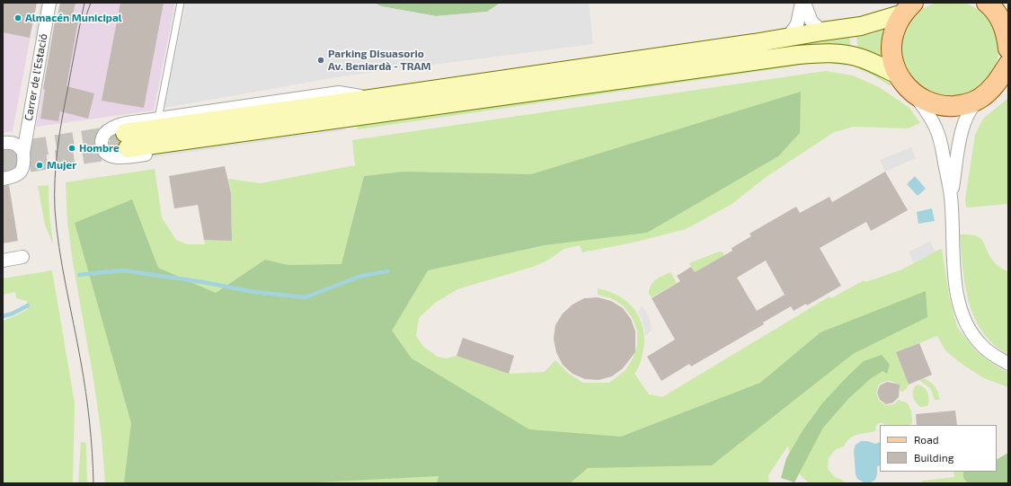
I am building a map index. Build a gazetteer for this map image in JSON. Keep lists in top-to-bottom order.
{
  "streets": {
    "street": ["Carrer de l'Estació"]
  },
  "places": [
    "Almacén Municipal",
    "Parking Disuasorio Av. Beniardà - TRAM",
    "Hombre",
    "Mujer"
  ],
  "legend": ["Road", "Building"]
}
